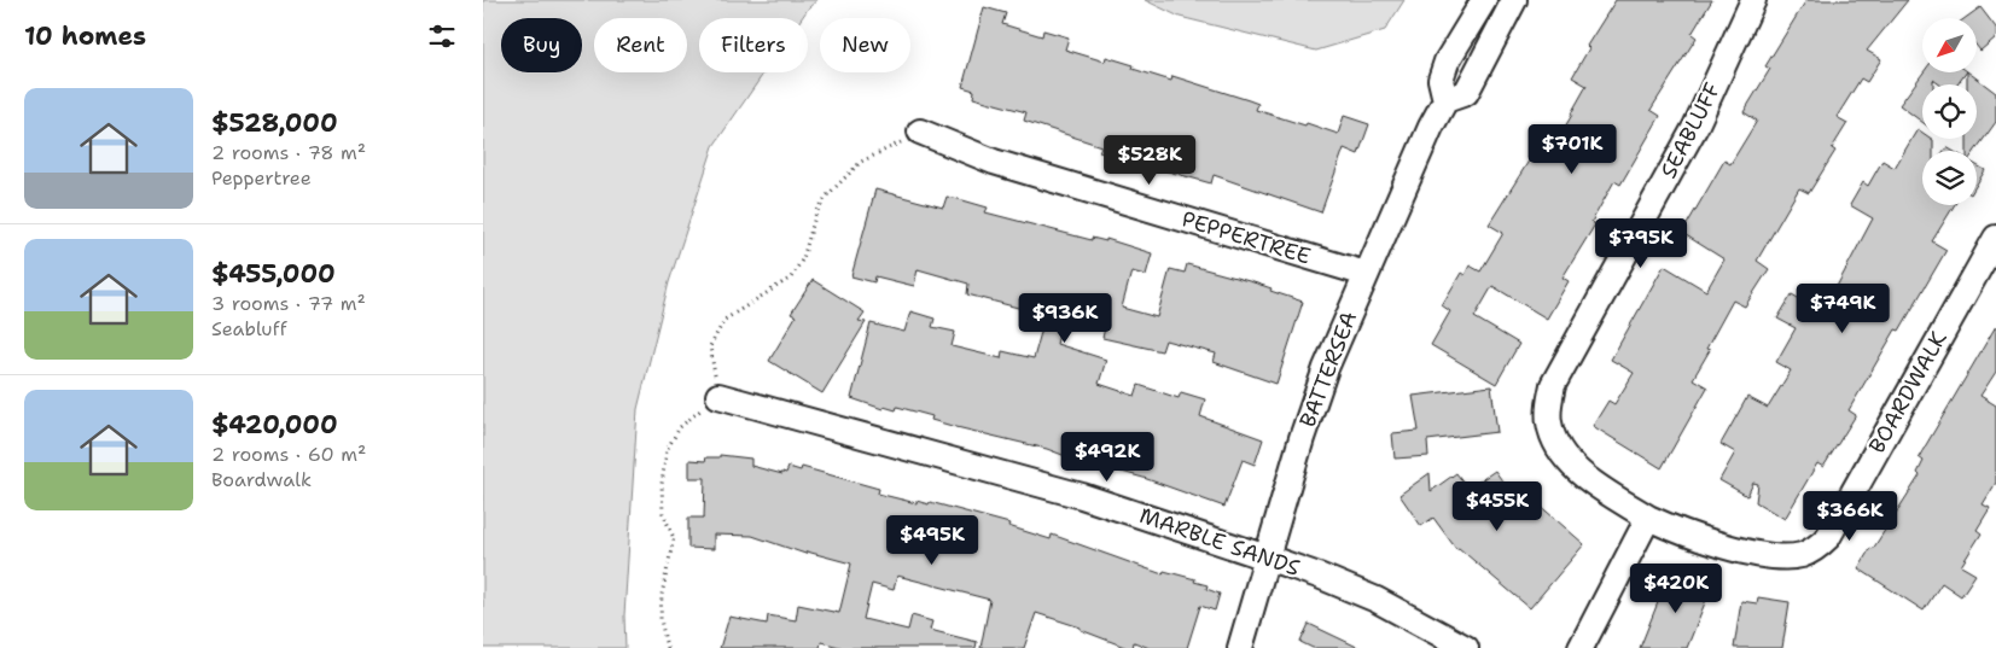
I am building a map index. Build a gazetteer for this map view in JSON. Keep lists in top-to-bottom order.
{
  "streets": {
    "street": [
      "SEABLUFF",
      "PEPPERTREE",
      "BATTERSEA",
      "BOARDWALK",
      "MARBLE SANDS"
    ]
  },
  "crossings": [
    ["SEABLUFF", "BOARDWALK"],
    ["PEPPERTREE", "BATTERSEA"],
    ["BATTERSEA", "MARBLE SANDS"]
  ],
  "north": "bottom left",
  "page": {
    "heading": "10 homes",
    "chip": [
      "Buy",
      "Rent",
      "Filters",
      "New"
    ],
    "list": [
      {
        "name": "$528,000",
        "note": "2 rooms · 78 m² · Peppertree"
      },
      {
        "name": "$455,000",
        "note": "3 rooms · 77 m² · Seabluff"
      },
      {
        "name": "$420,000",
        "note": "2 rooms · 60 m² · Boardwalk"
      }
    ],
    "price": [
      "$701K",
      "$528K",
      "$795K",
      "$749K",
      "$936K",
      "$492K",
      "$455K",
      "$366K",
      "$495K",
      "$420K"
    ]
  }
}
